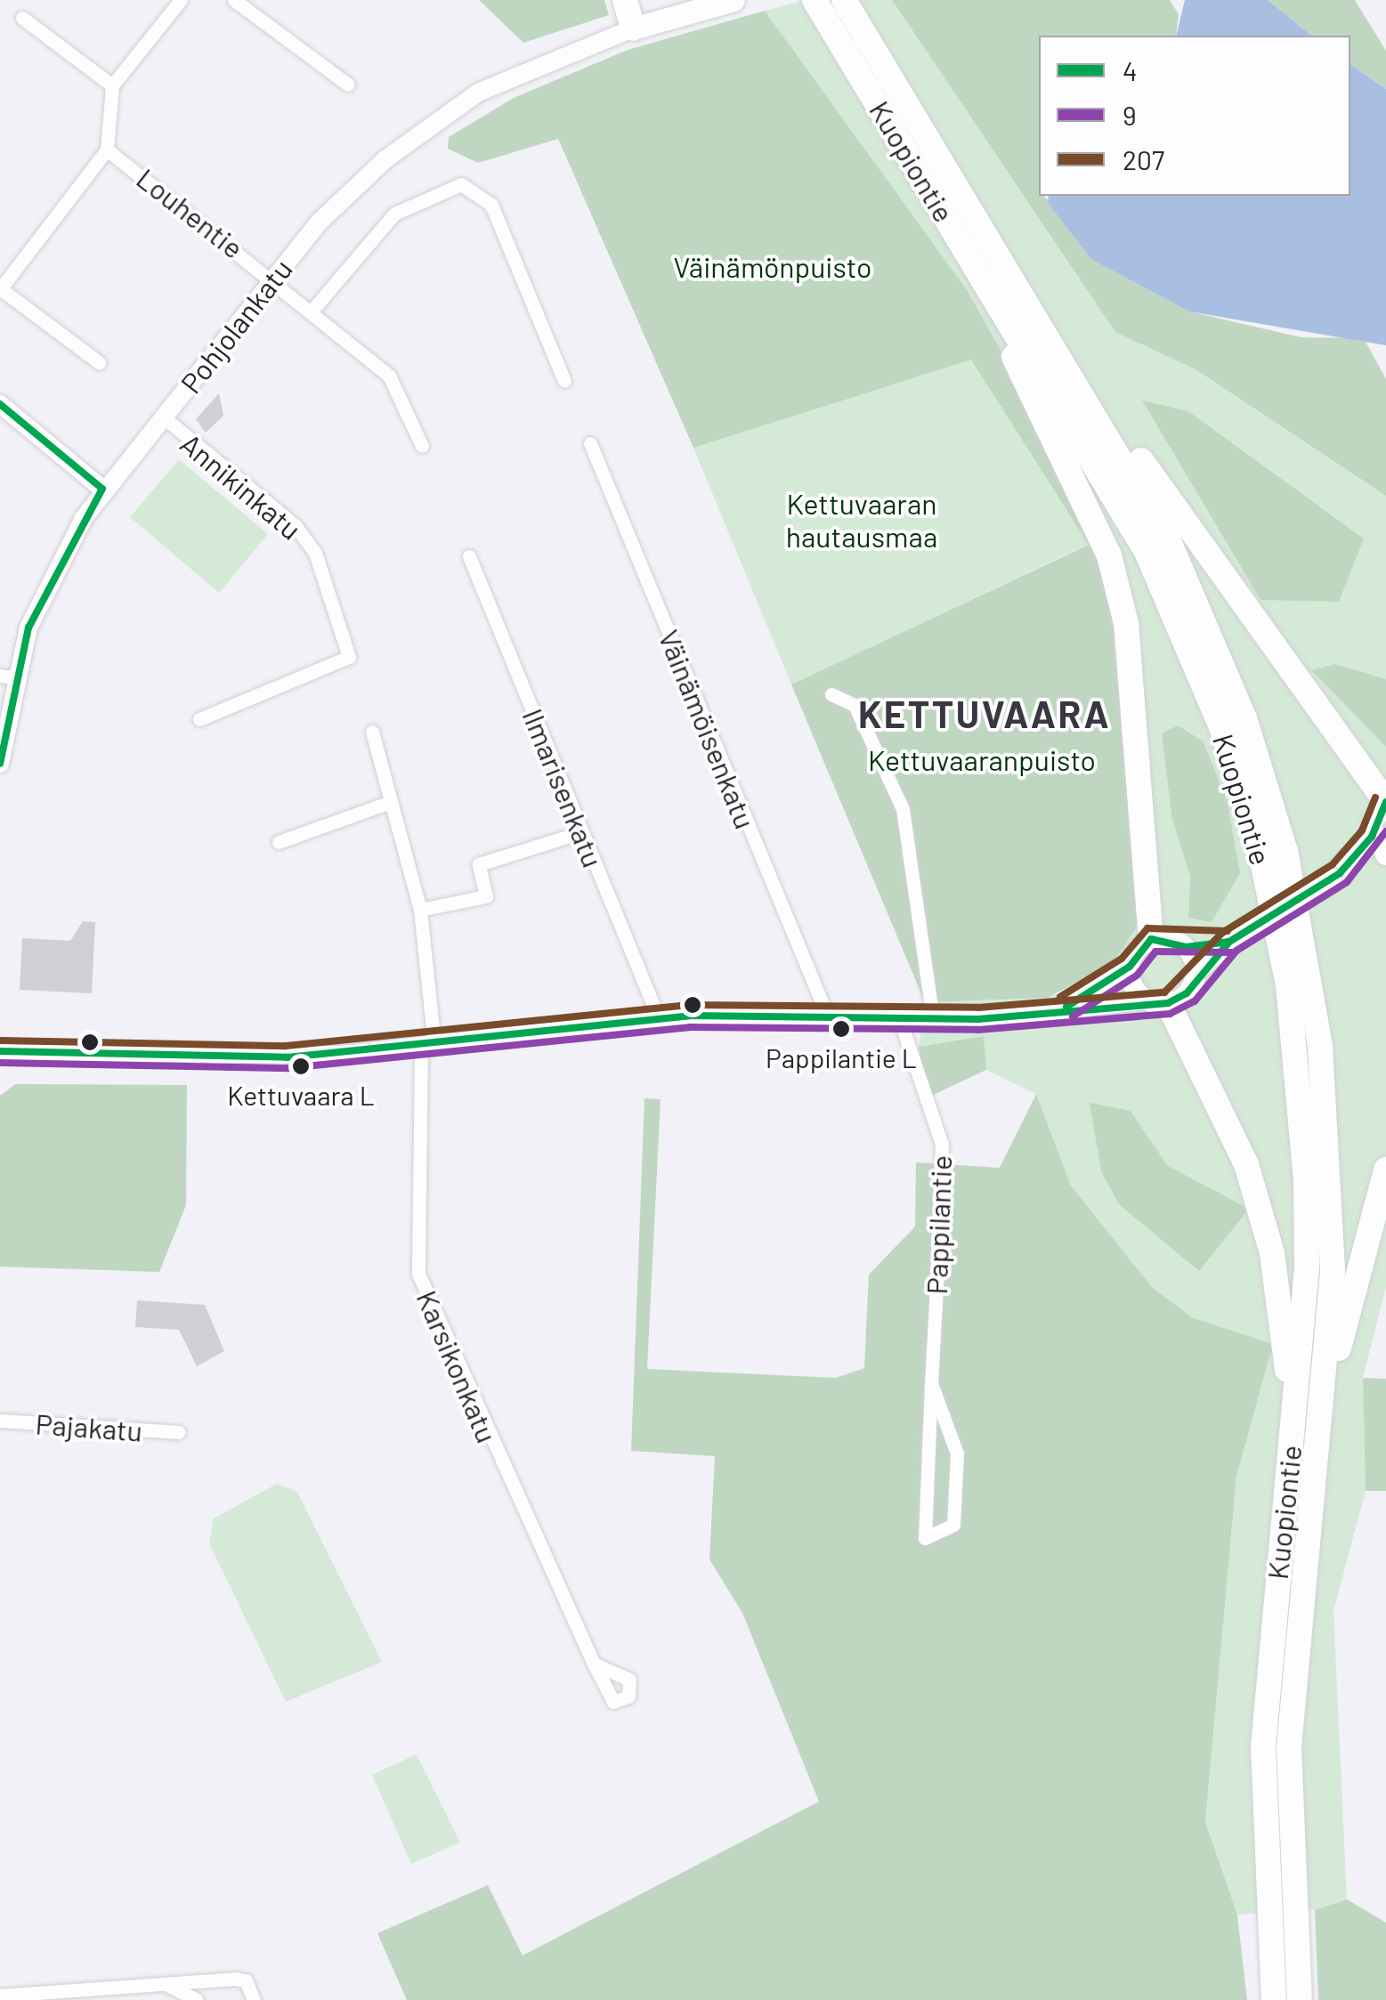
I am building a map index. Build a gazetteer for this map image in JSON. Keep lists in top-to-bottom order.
{
  "streets": {
    "highway": ["Kuopiontie"],
    "street": [
      "Louhentie",
      "Pohjolankatu",
      "Annikinkatu",
      "Väinämöisenkatu",
      "Ilmarisenkatu",
      "Pappilantie",
      "Karsikonkatu",
      "Pajakatu"
    ]
  },
  "crossings": [
    ["Louhentie", "Pohjolankatu"],
    ["Pohjolankatu", "Annikinkatu"]
  ],
  "districts": ["KETTUVAARA"],
  "parks": ["Väinämönpuisto", "Kettuvaaran hautausmaa", "Kettuvaaranpuisto"],
  "places": ["Pappilantie L", "Kettuvaara L"],
  "lines": ["transit line 4", "transit line 207", "transit line 9"],
  "legend": ["4", "9", "207"]
}
